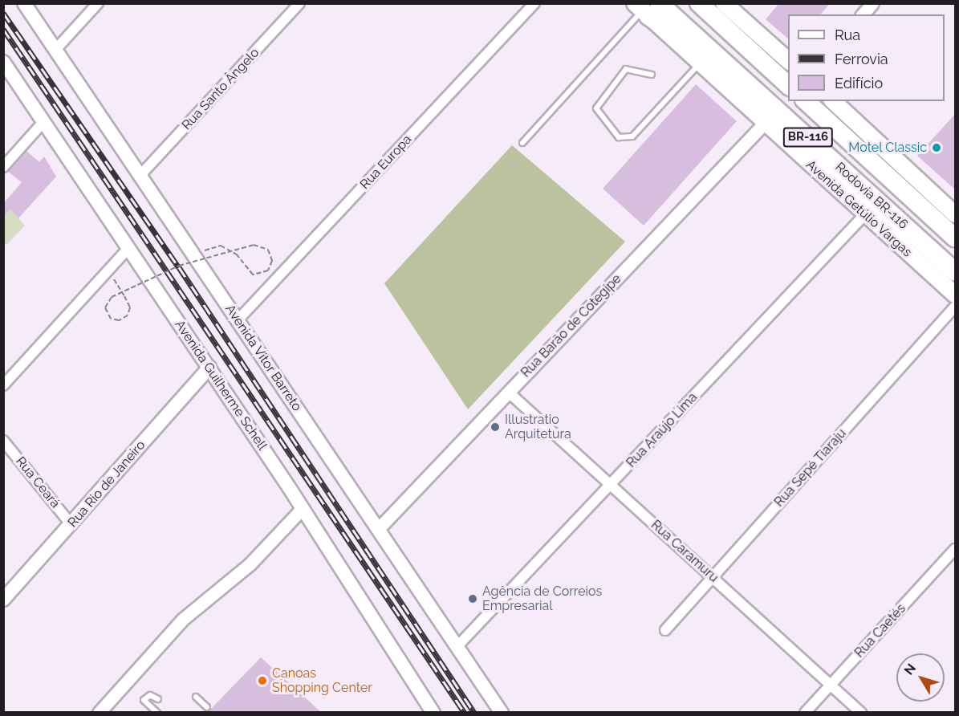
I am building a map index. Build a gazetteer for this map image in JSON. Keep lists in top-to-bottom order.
{
  "streets": {
    "highway": ["BR-116", "Rodovia BR-116"],
    "main road": [
      "Avenida Getúlio Vargas",
      "Avenida Vitor Barreto",
      "Avenida Guilherme Schell",
      "Rua Rio de Janeiro"
    ],
    "street": [
      "Rua Santo Ângelo",
      "Rua Europa",
      "Rua Barão de Cotegipe",
      "Rua Araújo Lima",
      "Rua Sepé Tiaraju",
      "Rua Ceará",
      "Rua Caramuru",
      "Rua Caetés"
    ]
  },
  "crossings": [
    ["Rua Santo Ângelo", "Avenida Vitor Barreto"],
    ["Rua Europa", "Avenida Vitor Barreto"],
    ["Rodovia BR-116", "Avenida Getúlio Vargas"],
    ["Avenida Getúlio Vargas", "Rua Barão de Cotegipe"],
    ["Avenida Getúlio Vargas", "Rua Araújo Lima"],
    ["Rua Barão de Cotegipe", "Avenida Vitor Barreto"],
    ["Rua Barão de Cotegipe", "Rua Caramuru"],
    ["Avenida Vitor Barreto", "Rua Araújo Lima"],
    ["Avenida Guilherme Schell", "Rua Rio de Janeiro"],
    ["Rua Araújo Lima", "Rua Caramuru"],
    ["Rua Sepé Tiaraju", "Rua Caramuru"],
    ["Rua Ceará", "Rua Rio de Janeiro"],
    ["Rua Caramuru", "Rua Caetés"]
  ],
  "places": [
    "Motel Classic",
    "Illustratio Arquitetura",
    "Agência de Correios Empresarial",
    "Canoas Shopping Center"
  ],
  "legend": ["Rua", "Ferrovia", "Edifício"],
  "north": "top left"
}
